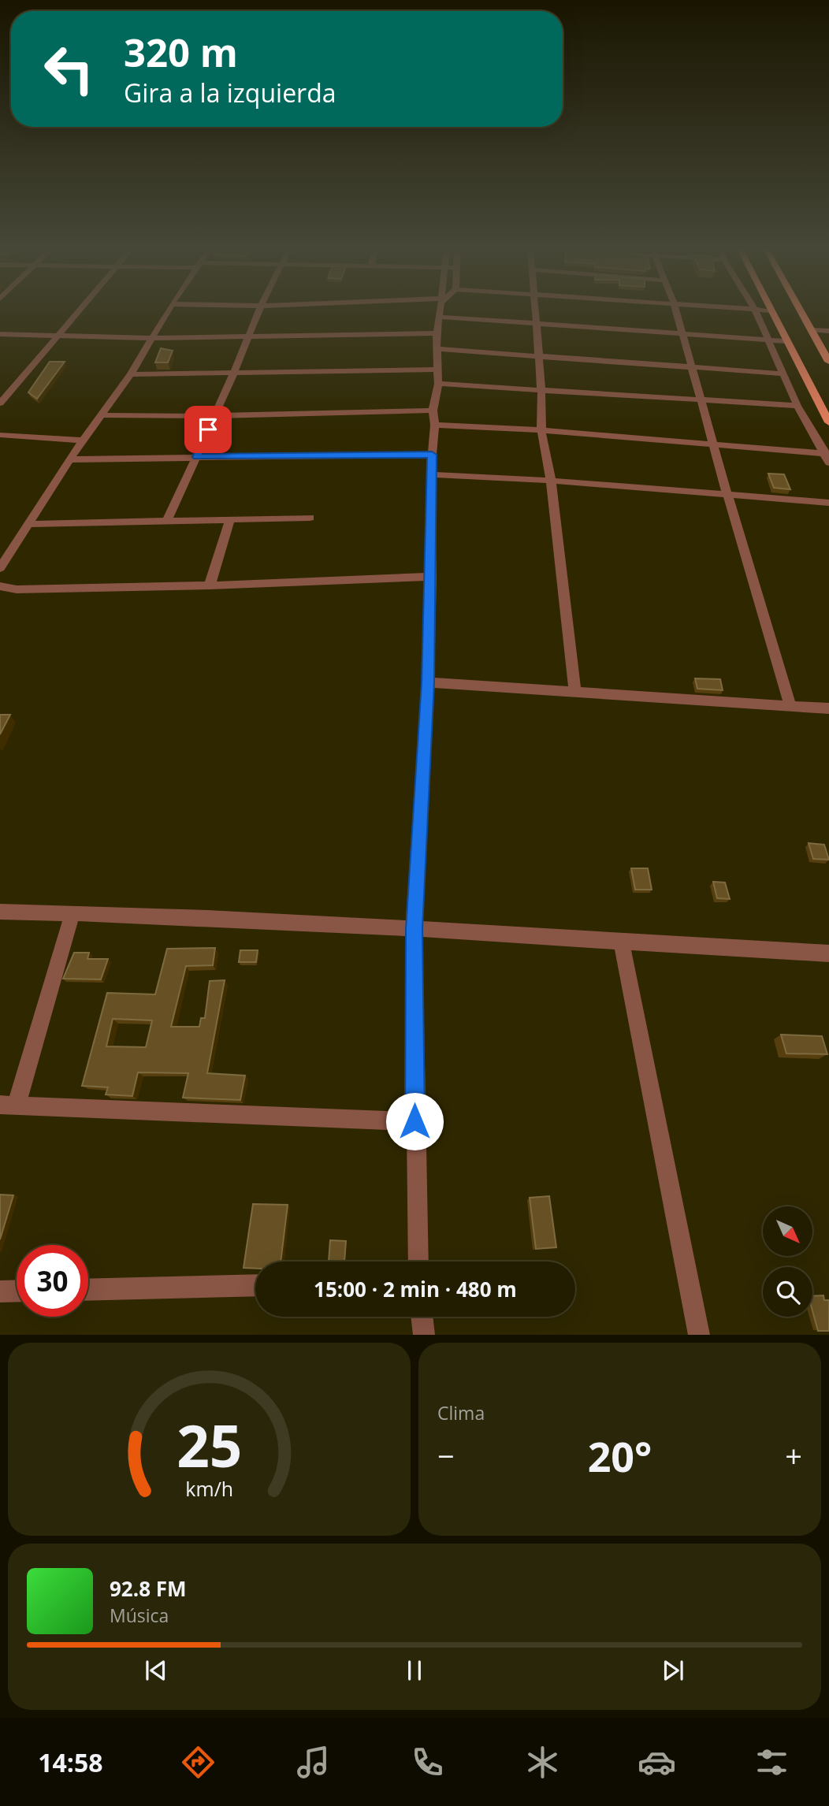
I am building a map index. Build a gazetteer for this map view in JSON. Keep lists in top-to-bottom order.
{
  "north": "bottom right",
  "page": {
    "turn": ["320 m", "Gira a la izquierda"],
    "limit": "30",
    "trip": "15:00 · 2 min · 480 m",
    "tile": "Clima",
    "heat": ["−", "20°", "+"],
    "song": ["92.8 FM", "Música"],
    "tabs": "14:58",
    "gauge": ["25", "km/h"]
  }
}
